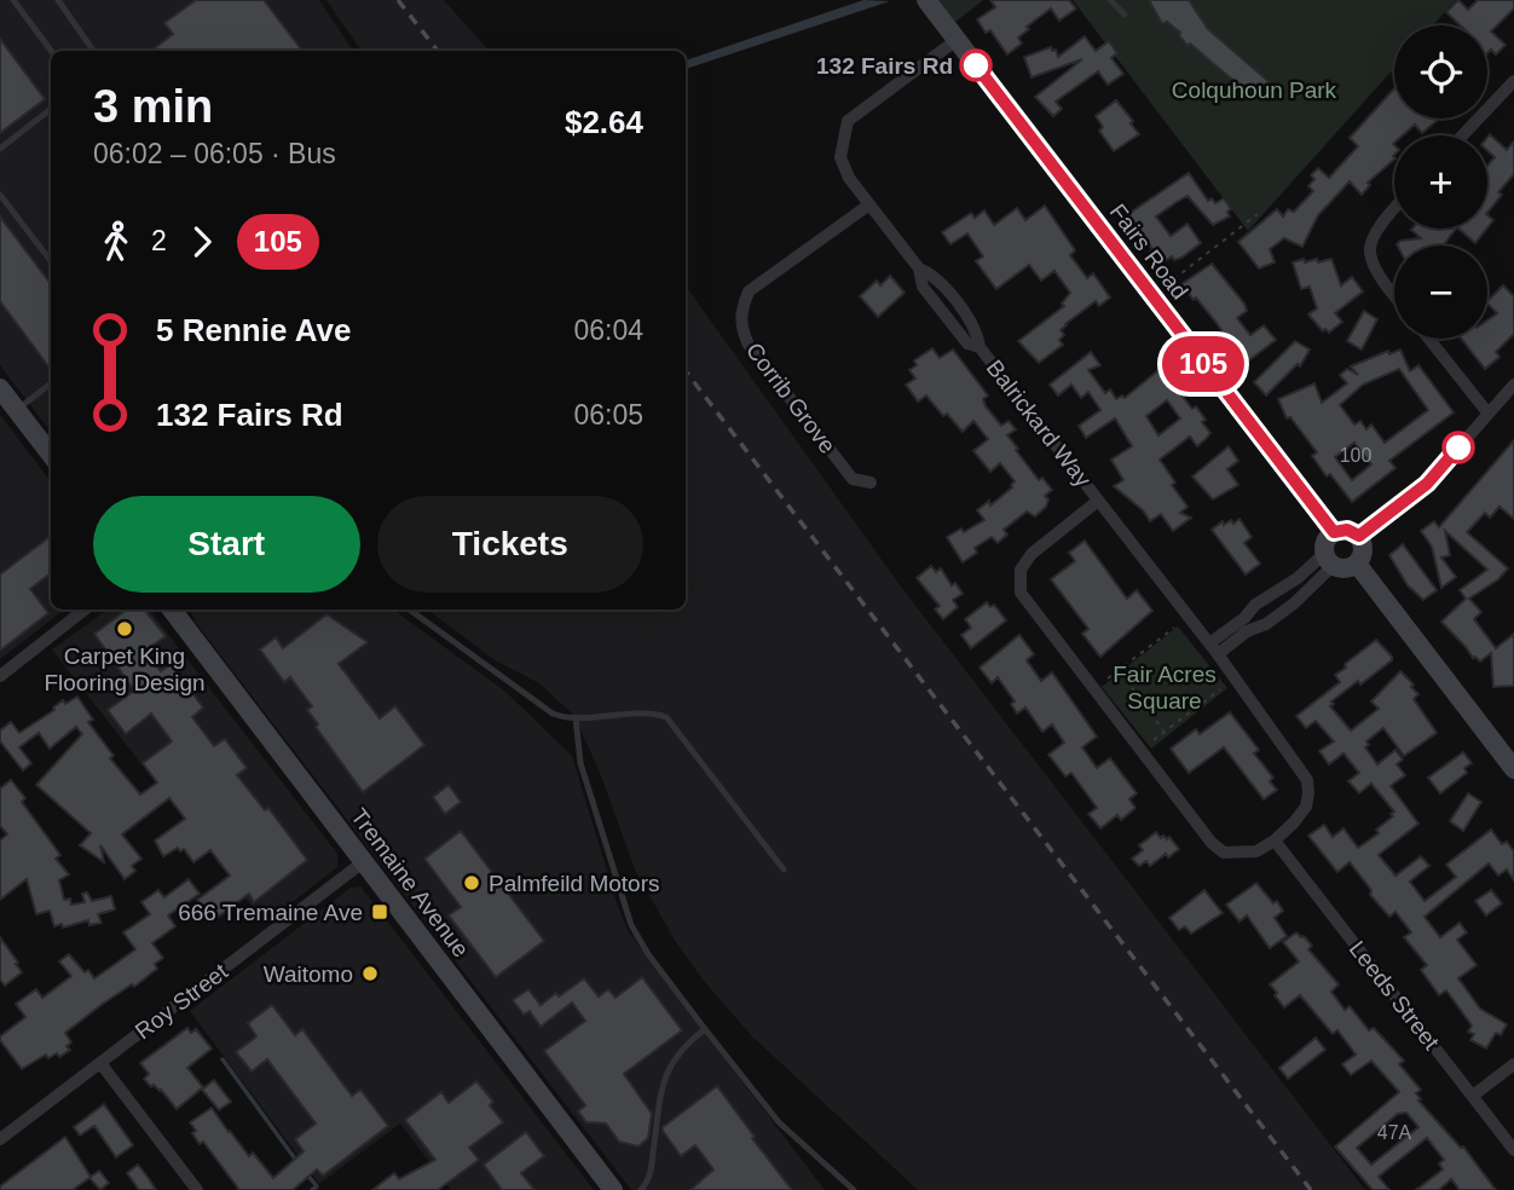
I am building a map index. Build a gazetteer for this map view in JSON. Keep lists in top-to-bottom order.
{
  "streets": {
    "street": [
      "Fairs Road",
      "Corrib Grove",
      "Balrickard Way",
      "Tremaine Avenue",
      "Leeds Street",
      "Roy Street"
    ]
  },
  "crossings": [
    ["Fairs Road", "Balrickard Way"],
    ["Corrib Grove", "Balrickard Way"],
    ["Balrickard Way", "Leeds Street"],
    ["Tremaine Avenue", "Roy Street"]
  ],
  "parks": ["Colquhoun Park", "Fair Acres Square"],
  "places": {
    "other": [
      "132 Fairs Rd",
      "Carpet King Flooring Design",
      "Palmfeild Motors",
      "Waitomo"
    ],
    "transit": ["666 Tremaine Ave"]
  },
  "lines": ["bus line 105"],
  "house_numbers": ["100", "47A"],
  "page": {
    "on_map": "105",
    "map_buttons": ["+", "−"],
    "heading": ["3 min", "06:02 – 06:05 · Bus", "$2.64"],
    "legs": ["2", "105"],
    "list": [
      {
        "name": "5 Rennie Ave",
        "value": "06:04"
      },
      {
        "name": "132 Fairs Rd",
        "value": "06:05"
      }
    ],
    "buttons": ["Start", "Tickets"]
  }
}
